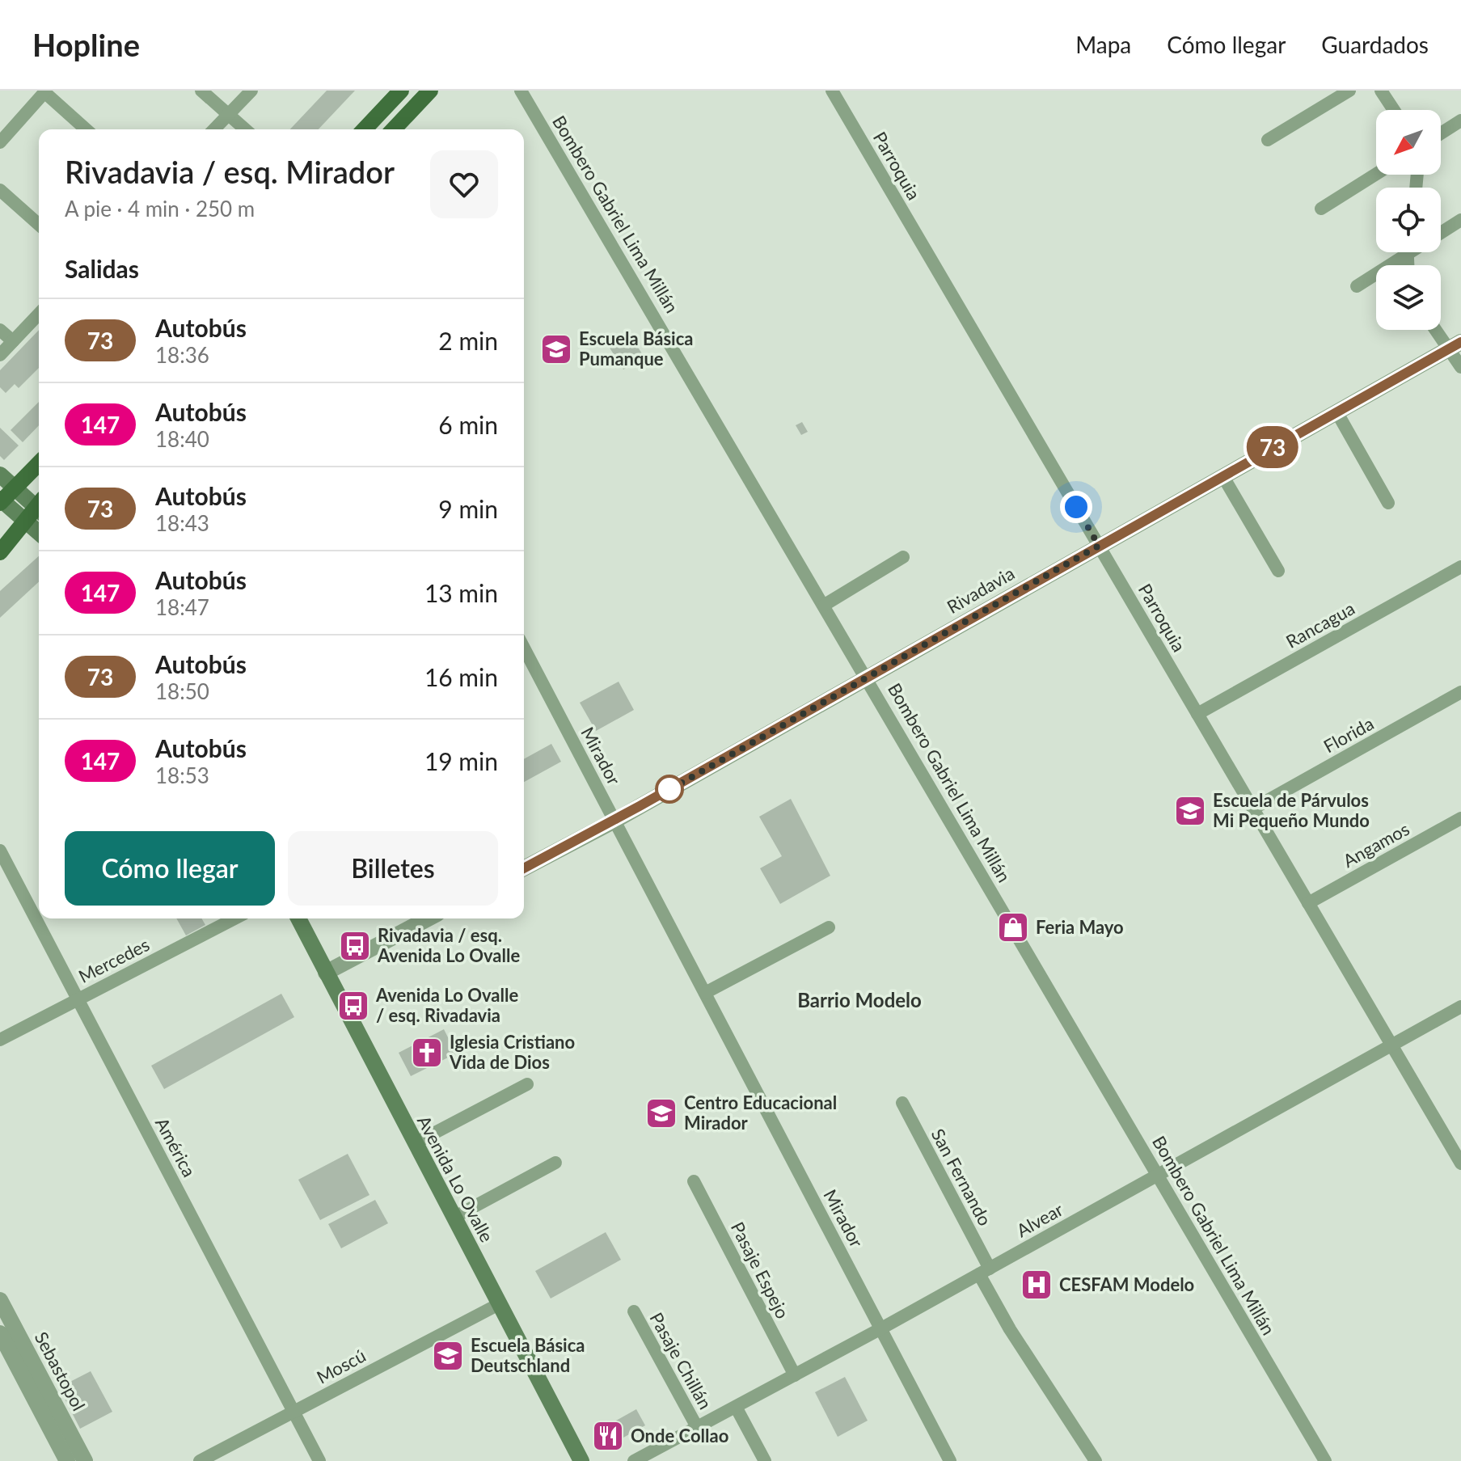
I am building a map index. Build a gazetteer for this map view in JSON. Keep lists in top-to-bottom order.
{
  "streets": {
    "main road": ["Avenida Lo Ovalle"],
    "street": [
      "Parroquia",
      "Bombero Gabriel Lima Millán",
      "Rivadavia",
      "Rancagua",
      "Florida",
      "Mirador",
      "Angamos",
      "Mercedes",
      "América",
      "San Fernando",
      "Alvear",
      "Pasaje Espejo",
      "Pasaje Chillán",
      "Moscú",
      "Sebastopol"
    ]
  },
  "crossings": [
    ["Parroquia", "Rivadavia"],
    ["Parroquia", "Rancagua"],
    ["Parroquia", "Florida"],
    ["Parroquia", "Angamos"],
    ["Parroquia", "Alvear"],
    ["Bombero Gabriel Lima Millán", "Rivadavia"],
    ["Bombero Gabriel Lima Millán", "Alvear"],
    ["Rivadavia", "Mirador"],
    ["Mirador", "Alvear"],
    ["Mercedes", "América"],
    ["América", "Moscú"],
    ["San Fernando", "Alvear"],
    ["Avenida Lo Ovalle", "Moscú"],
    ["Alvear", "Pasaje Espejo"],
    ["Alvear", "Pasaje Chillán"]
  ],
  "districts": ["Barrio Modelo"],
  "places": {
    "school or university": [
      "Escuela Básica Pumanque",
      "Escuela de Párvulos Mi Pequeño Mundo",
      "Centro Educacional Mirador",
      "Escuela Básica Deutschland"
    ],
    "shop": ["Feria Mayo"],
    "bus stop": ["Rivadavia / esq. Avenida Lo Ovalle", "Avenida Lo Ovalle / esq. Rivadavia"],
    "church": ["Iglesia Cristiano Vida de Dios"],
    "hospital": ["CESFAM Modelo"],
    "restaurant": ["Onde Collao"]
  },
  "lines": ["bus line 73"],
  "north": "bottom left",
  "page": {
    "header": "Hopline",
    "nav": ["Mapa", "Cómo llegar", "Guardados"],
    "on_map": "73",
    "heading": [
      ["Rivadavia / esq. Mirador", "A pie · 4 min · 250 m"],
      "Salidas"
    ],
    "list": [
      {
        "mark": "73",
        "name": "Autobús",
        "note": "18:36",
        "value": "2 min"
      },
      {
        "mark": "147",
        "name": "Autobús",
        "note": "18:40",
        "value": "6 min"
      },
      {
        "mark": "73",
        "name": "Autobús",
        "note": "18:43",
        "value": "9 min"
      },
      {
        "mark": "147",
        "name": "Autobús",
        "note": "18:47",
        "value": "13 min"
      },
      {
        "mark": "73",
        "name": "Autobús",
        "note": "18:50",
        "value": "16 min"
      },
      {
        "mark": "147",
        "name": "Autobús",
        "note": "18:53",
        "value": "19 min"
      }
    ],
    "buttons": ["Cómo llegar", "Billetes"]
  }
}
